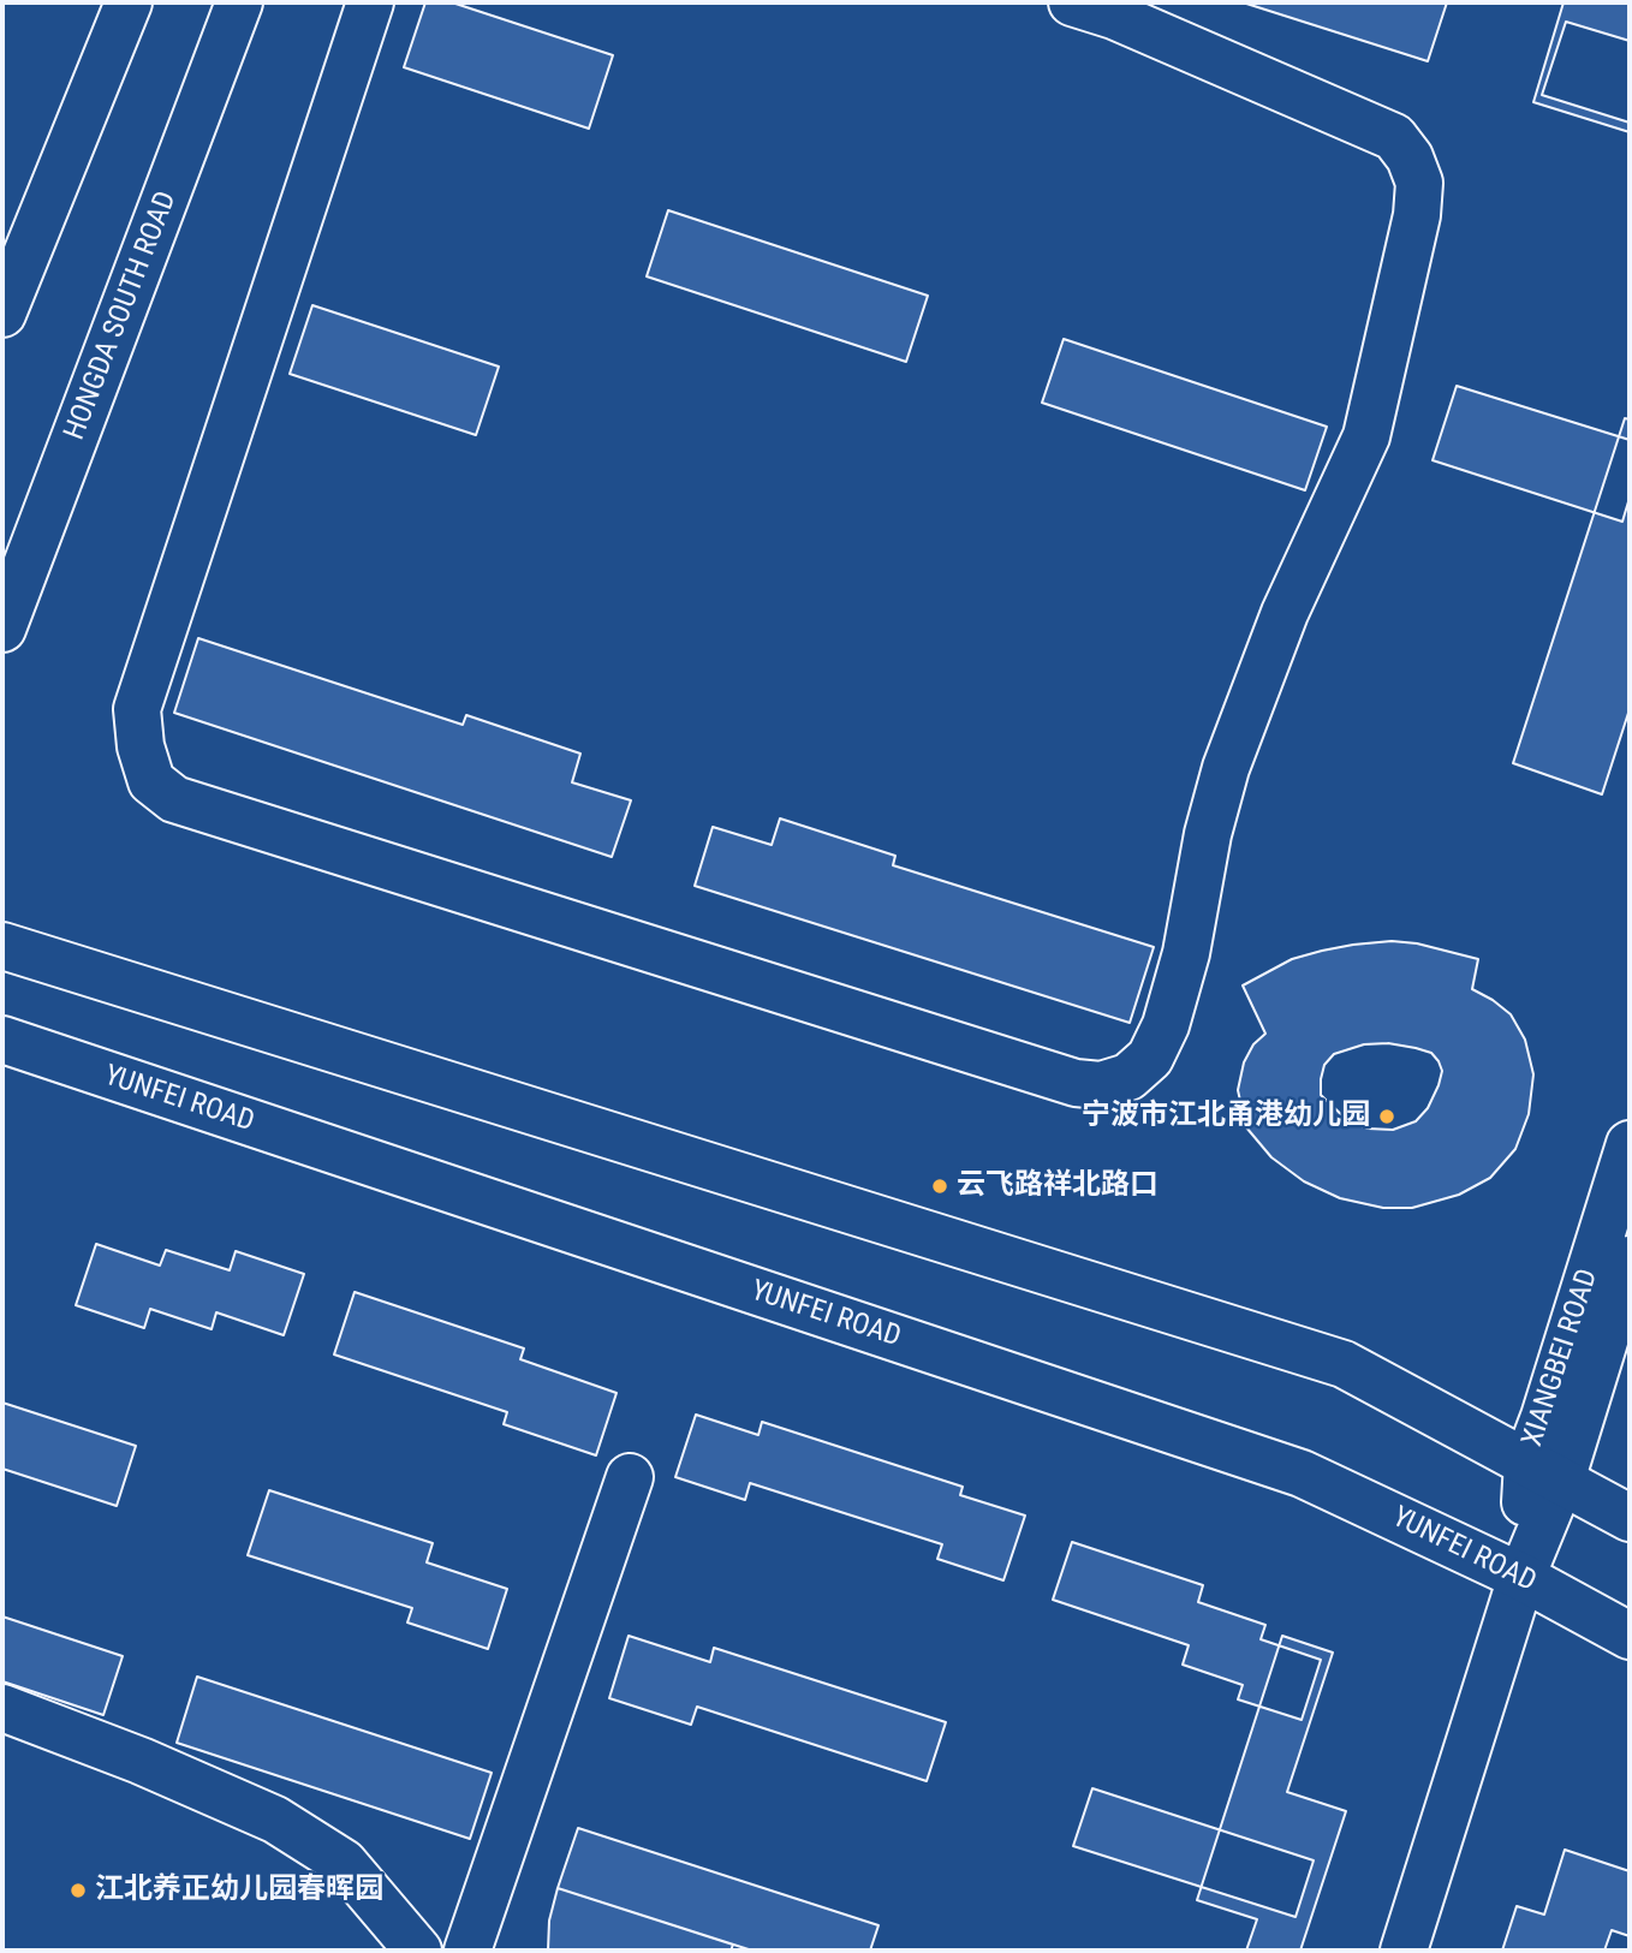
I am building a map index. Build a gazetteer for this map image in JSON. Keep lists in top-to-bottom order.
{
  "streets": {
    "main road": ["HONGDA SOUTH ROAD", "YUNFEI ROAD", "XIANGBEI ROAD"]
  },
  "crossings": [
    ["YUNFEI ROAD", "XIANGBEI ROAD"]
  ],
  "places": ["宁波市江北甬港幼儿园", "云飞路祥北路口", "江北养正幼儿园春晖园"]
}
